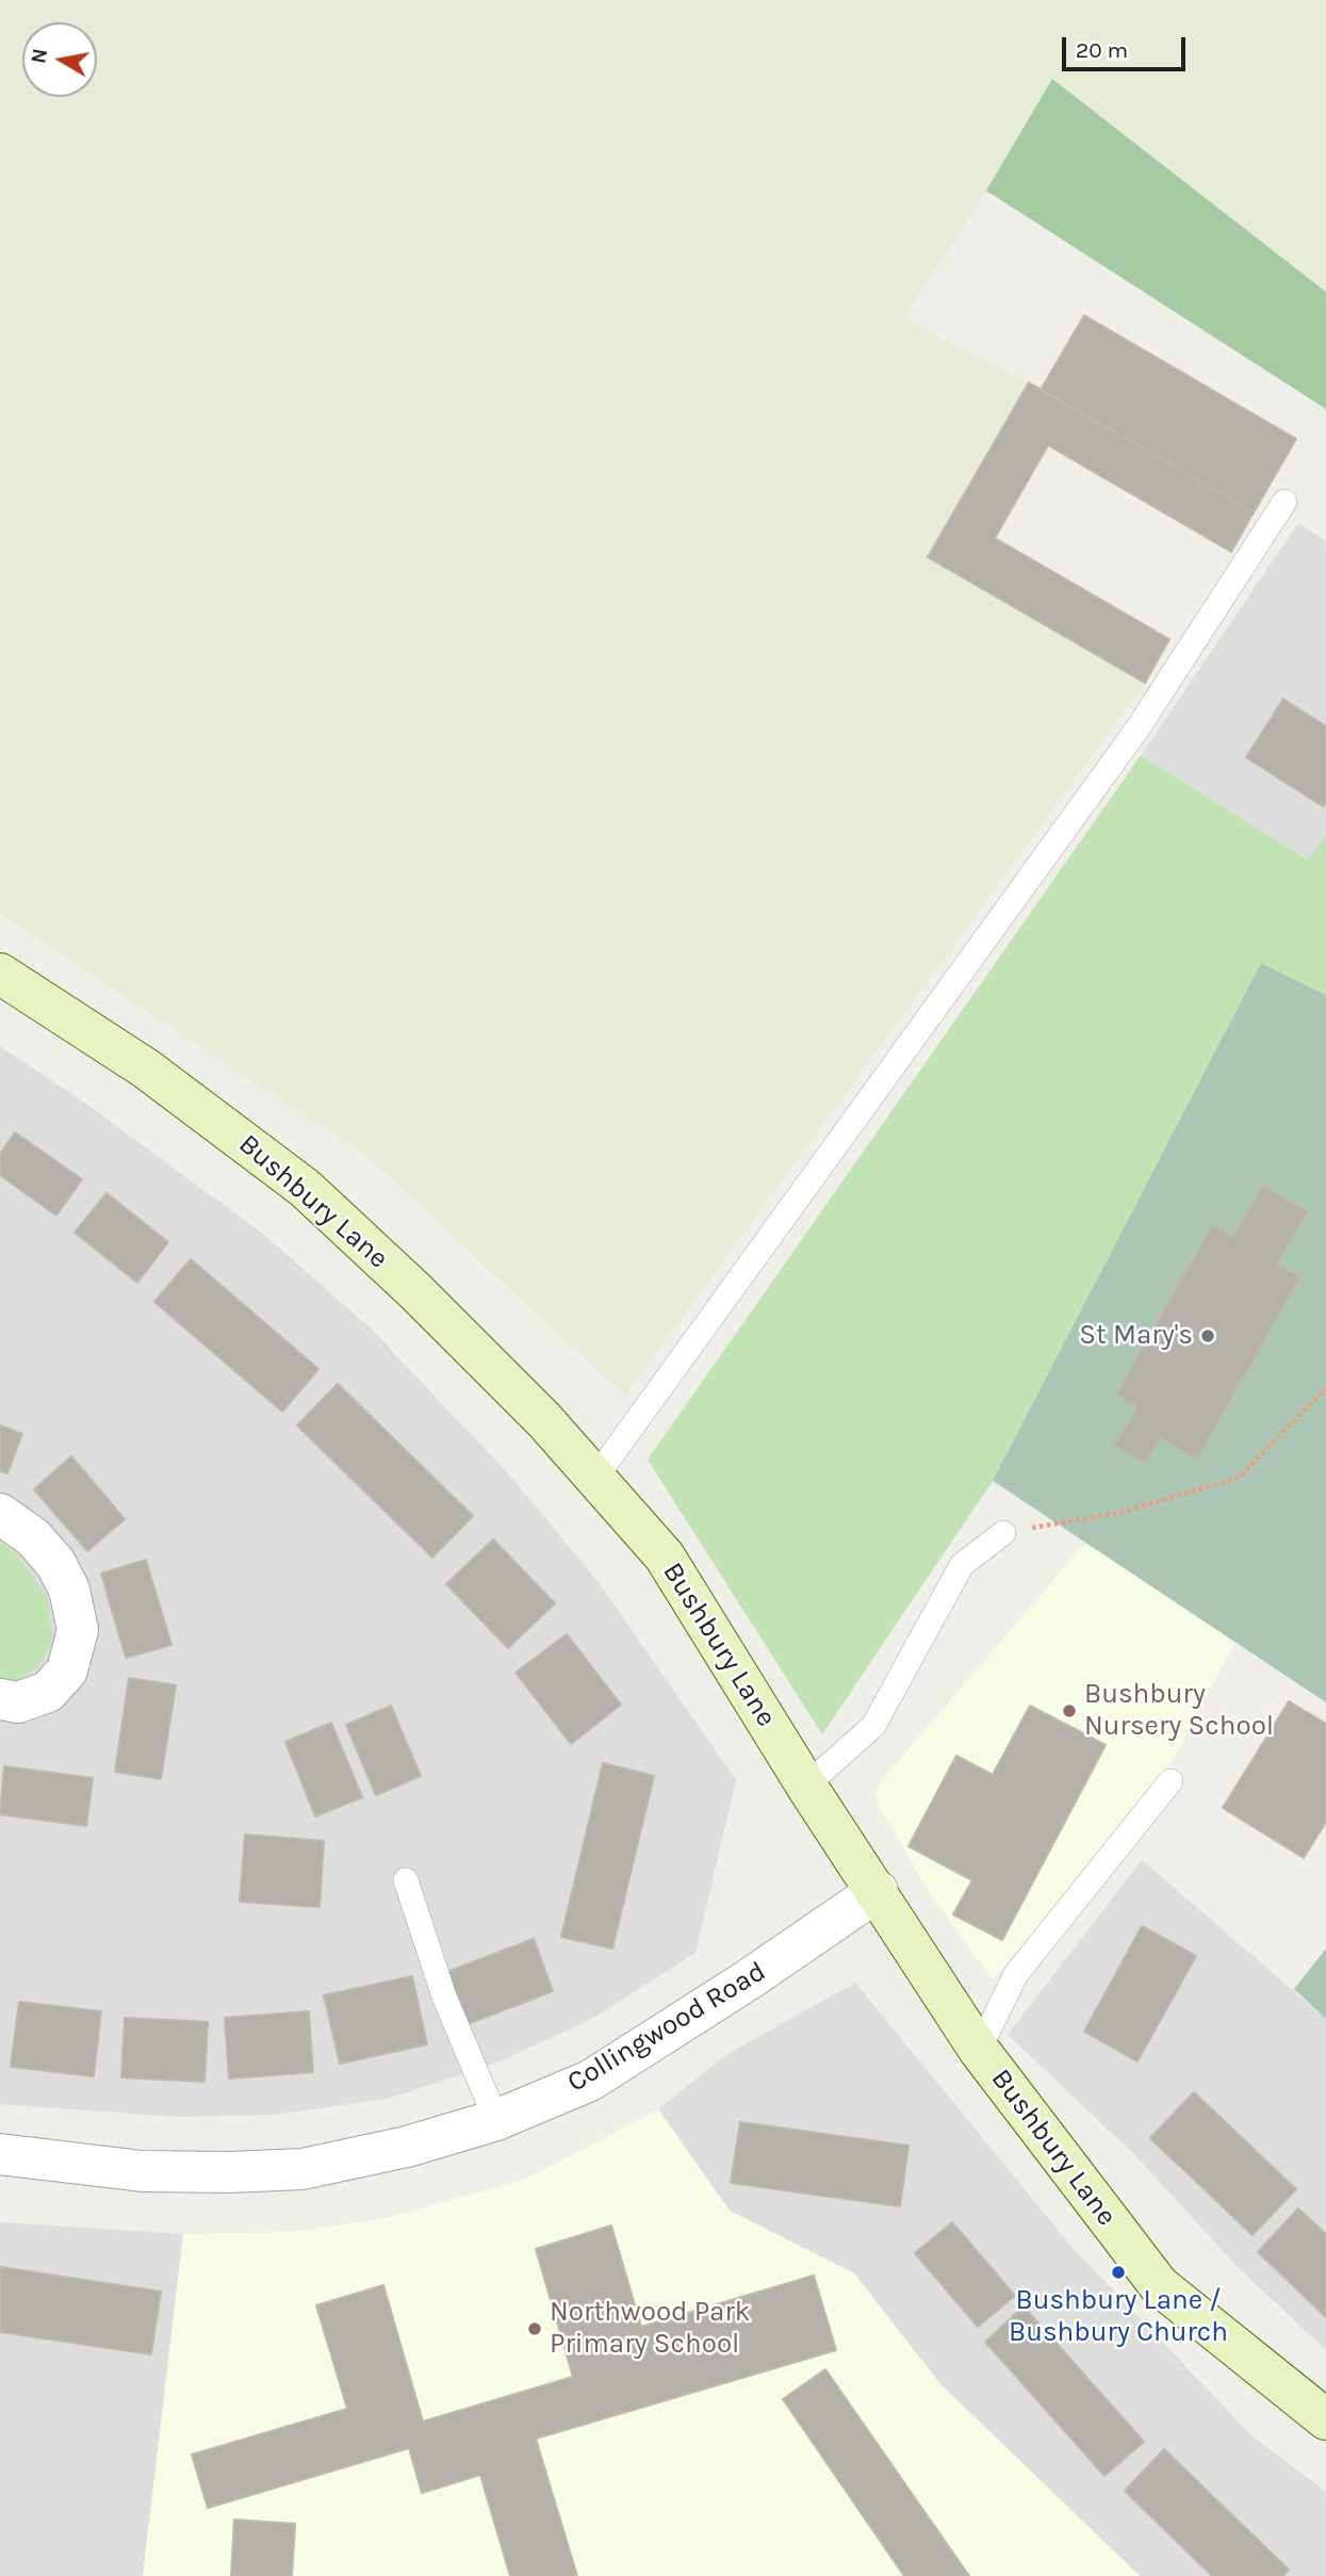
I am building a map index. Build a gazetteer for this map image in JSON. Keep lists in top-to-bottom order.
{
  "streets": {
    "street": ["Bushbury Lane", "Collingwood Road"]
  },
  "crossings": [
    ["Bushbury Lane", "Collingwood Road"]
  ],
  "places": [
    "St Mary's",
    "Bushbury Nursery School",
    "Bushbury Lane / Bushbury Church",
    "Northwood Park Primary School"
  ],
  "scale_bar": "20 m",
  "north": "left"
}
